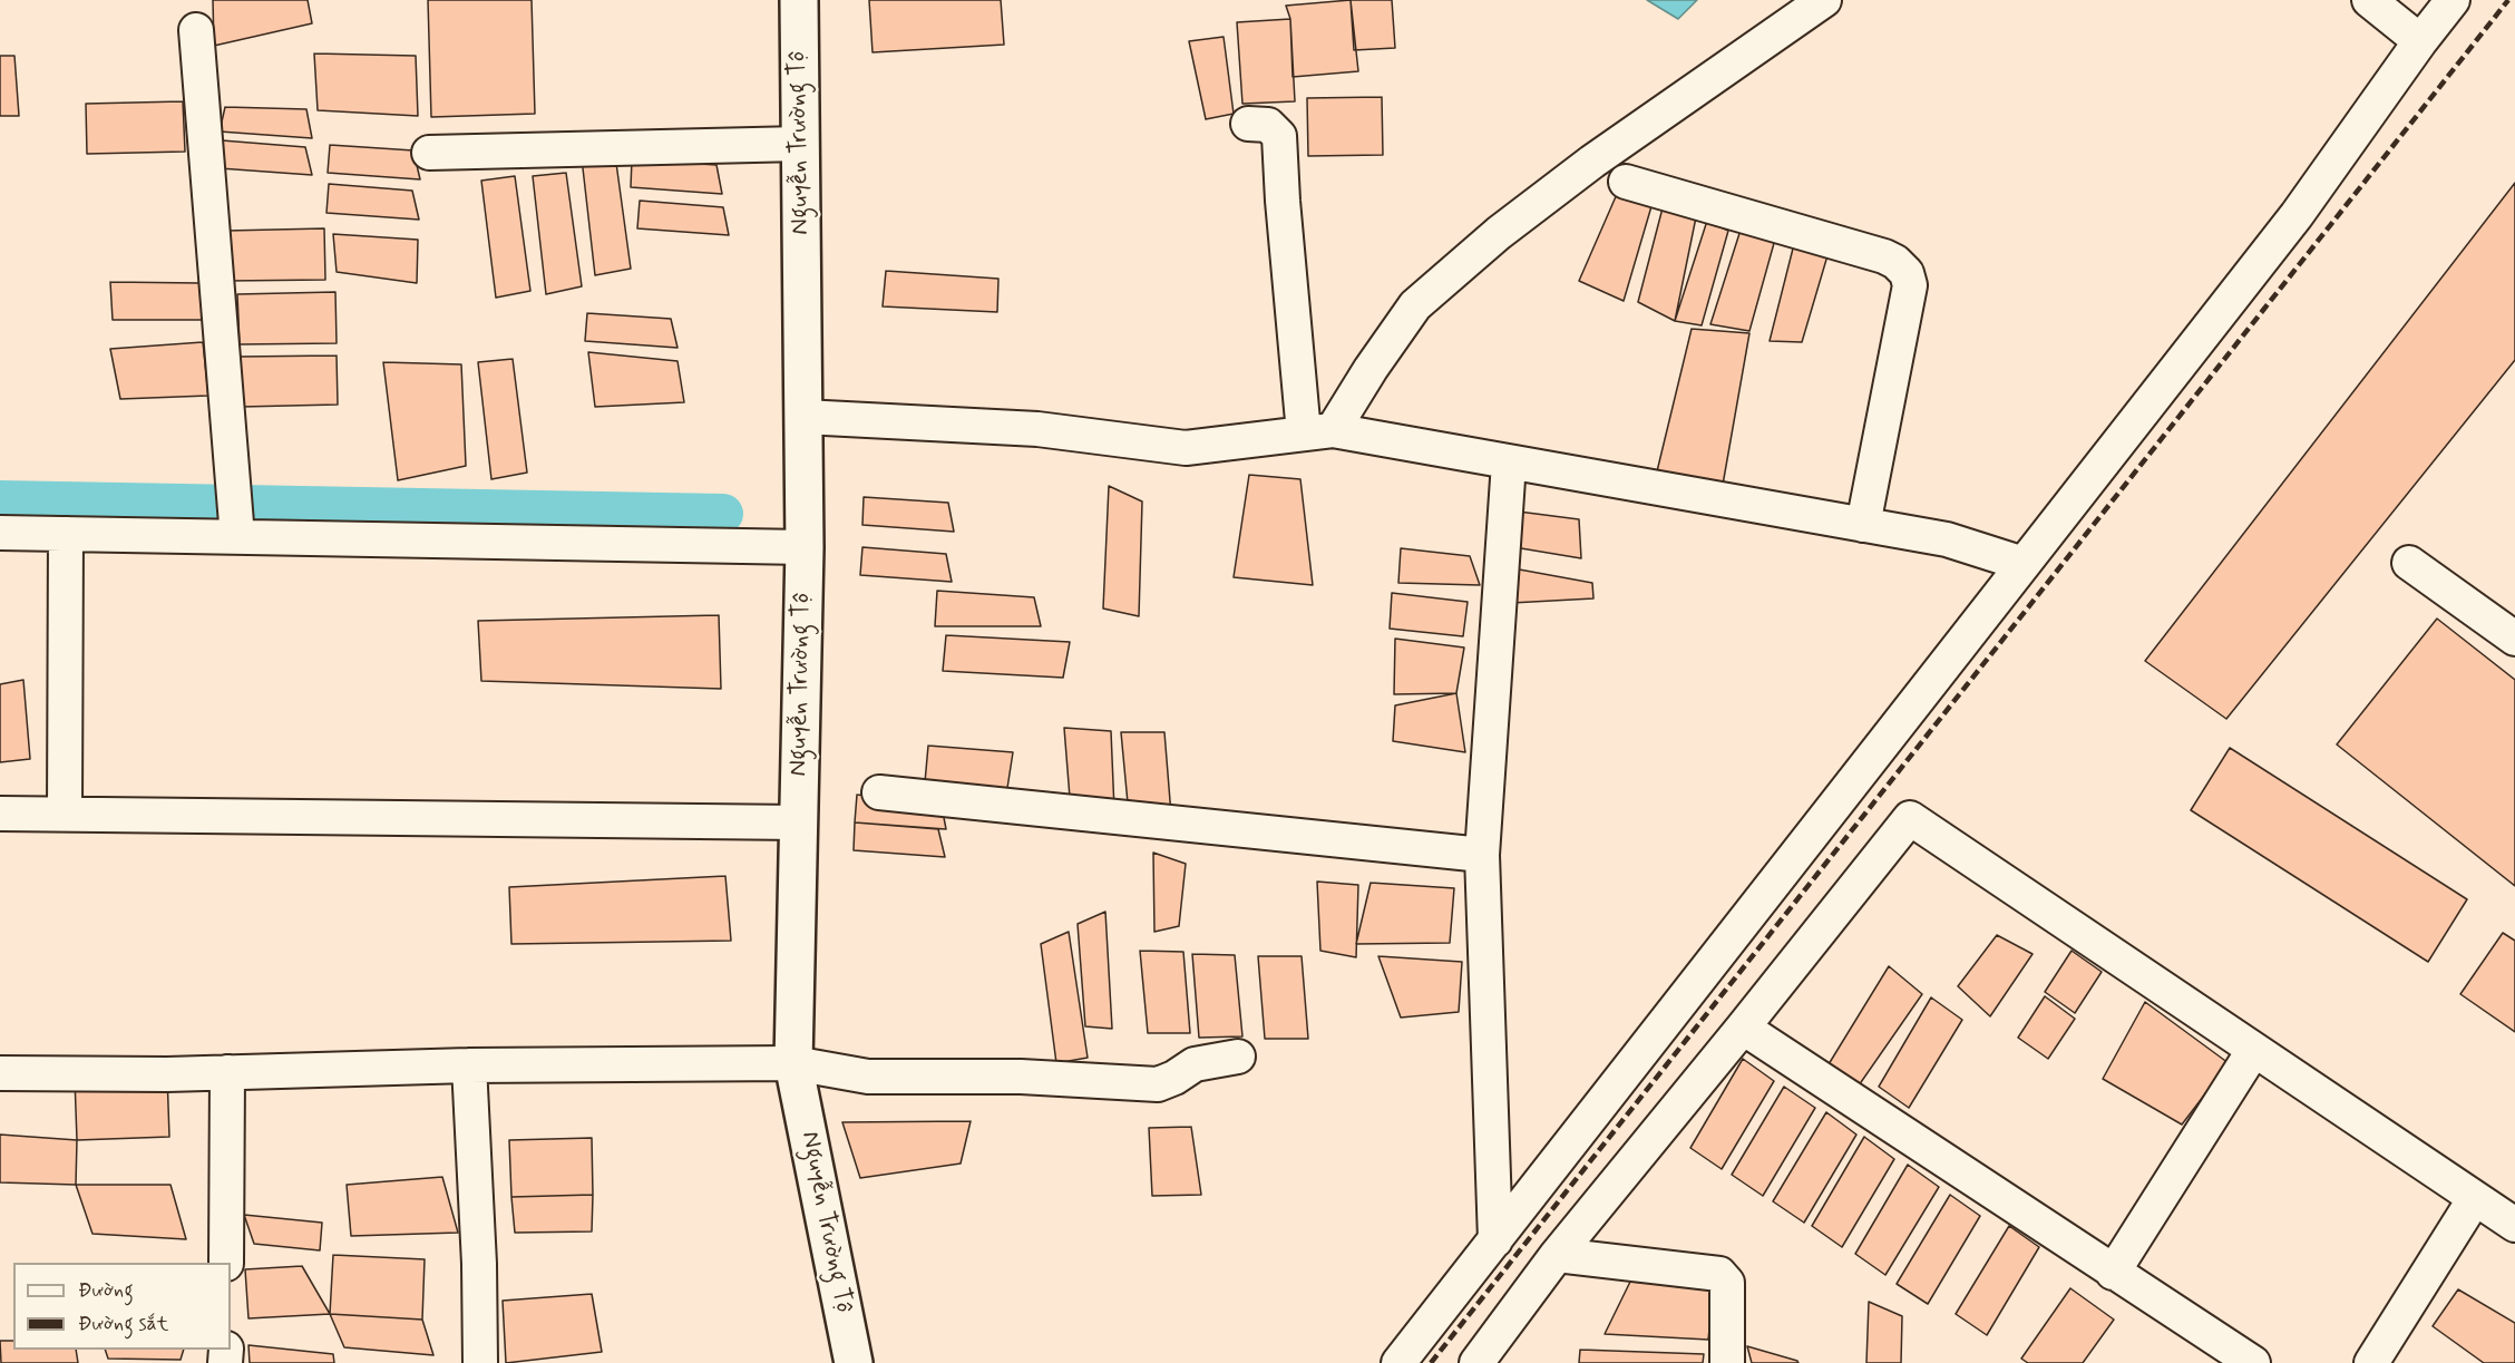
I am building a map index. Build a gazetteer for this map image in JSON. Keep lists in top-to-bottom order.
{
  "streets": {
    "main road": ["Nguyễn Trường Tộ"]
  },
  "legend": ["Đường", "Đường sắt"]
}
